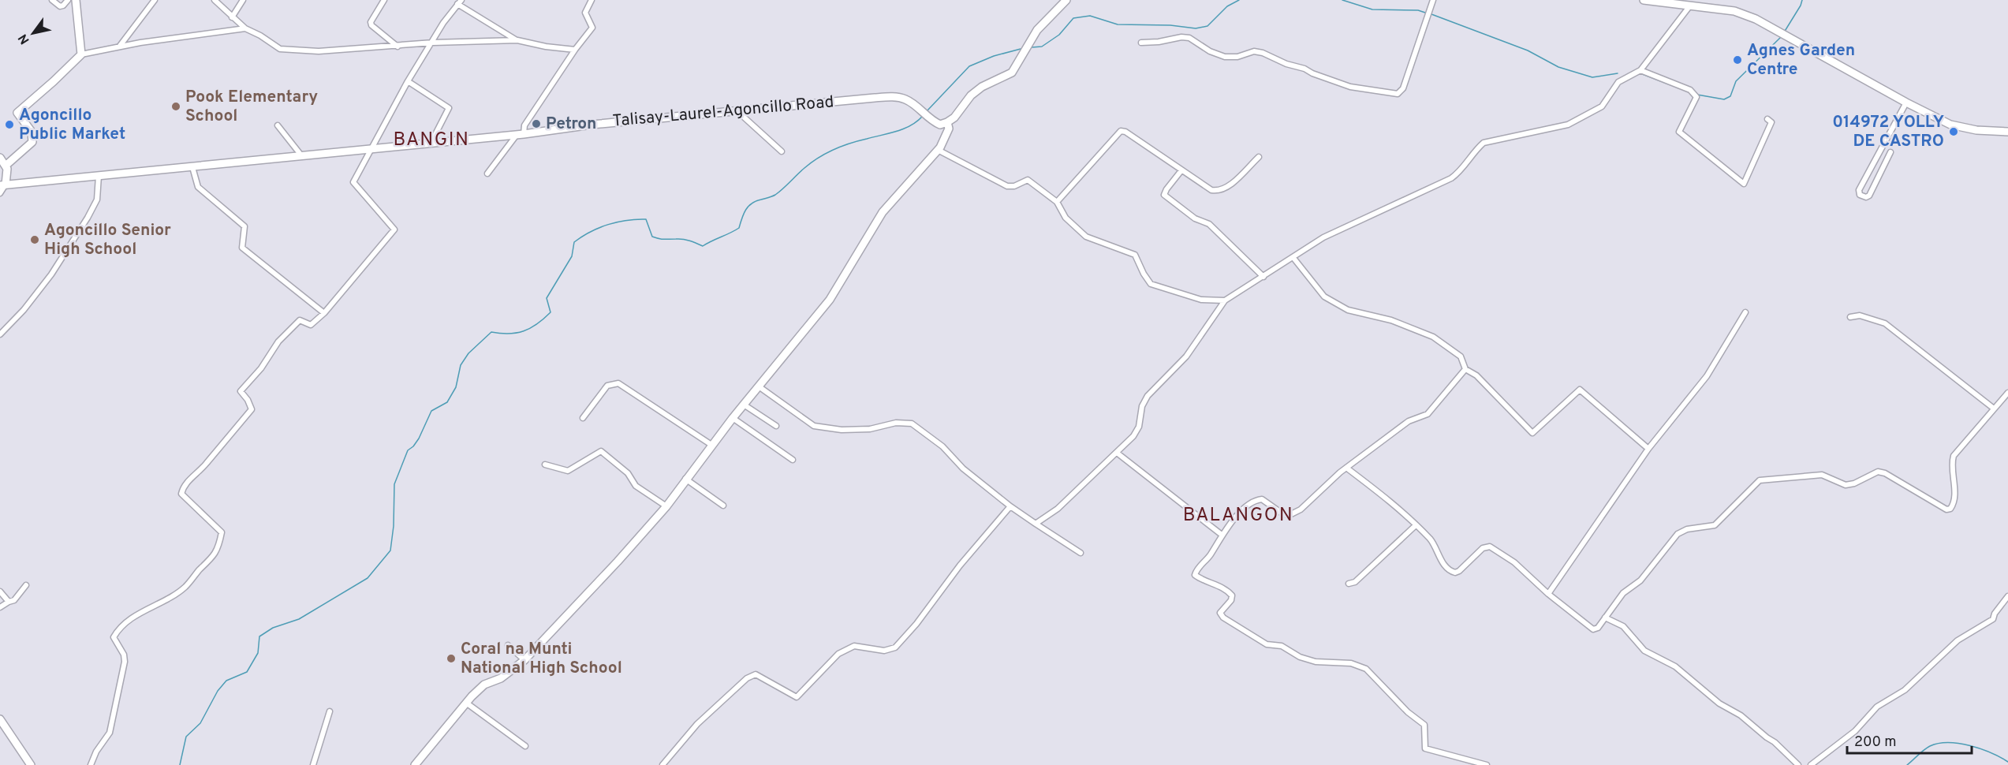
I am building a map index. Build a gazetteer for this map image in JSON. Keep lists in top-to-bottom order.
{
  "streets": {
    "main road": ["Talisay-Laurel-Agoncillo Road"]
  },
  "districts": ["BANGIN", "BALANGON"],
  "places": [
    "Agnes Garden Centre",
    "Pook Elementary School",
    "Petron",
    "Agoncillo Public Market",
    "014972 YOLLY DE CASTRO",
    "Agoncillo Senior High School",
    "Coral na Munti National High School"
  ],
  "scale_bar": "200 m",
  "north": "bottom left"
}
